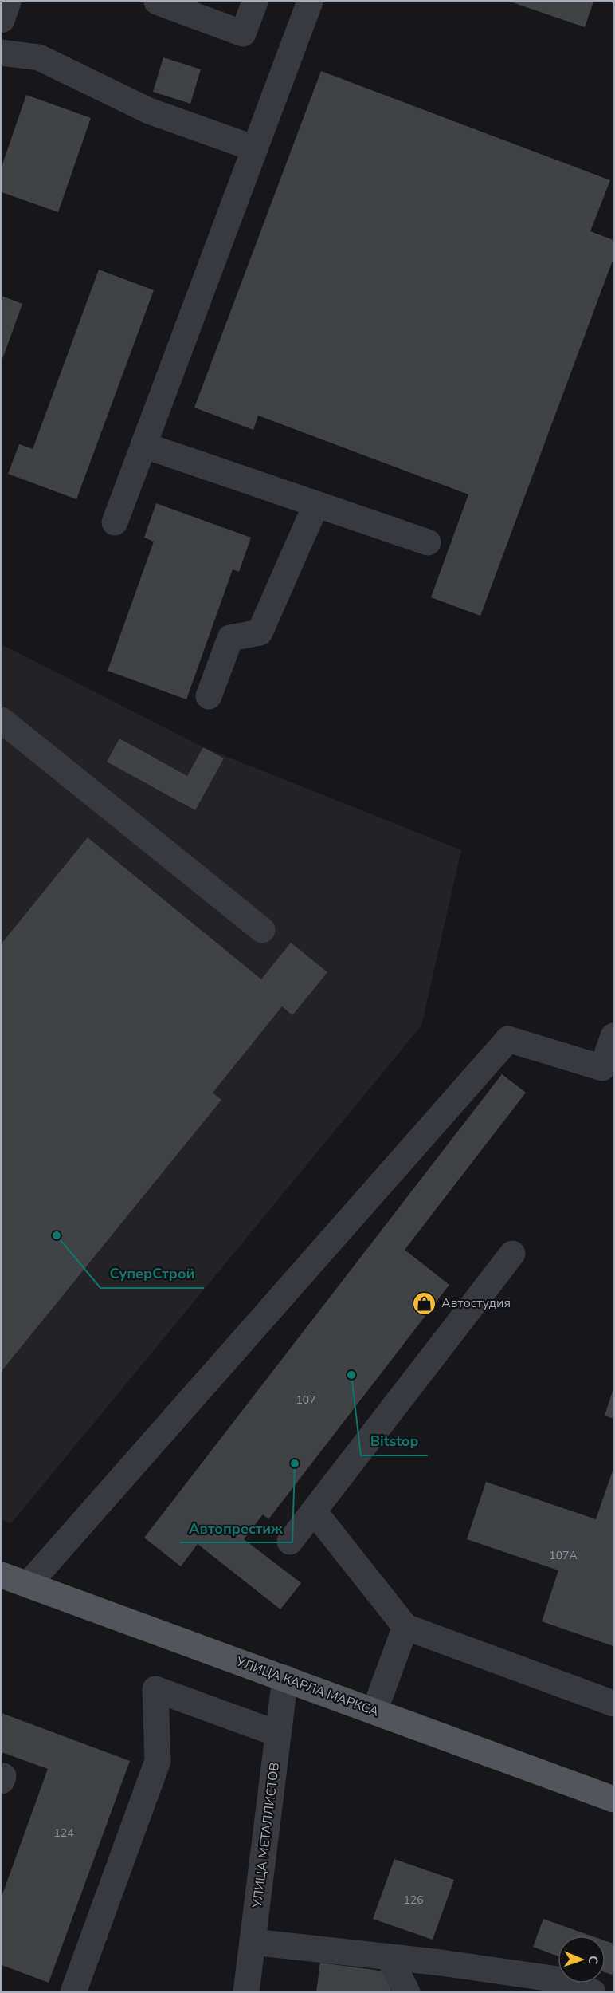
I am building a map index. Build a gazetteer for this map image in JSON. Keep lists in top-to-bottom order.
{
  "streets": {
    "main road": ["УЛИЦА КАРЛА МАРКСА"],
    "street": ["УЛИЦА МЕТАЛЛИСТОВ"]
  },
  "crossings": [
    ["УЛИЦА КАРЛА МАРКСА", "УЛИЦА МЕТАЛЛИСТОВ"]
  ],
  "places": {
    "other": ["СуперСтрой", "Bitstop", "Автопрестиж"],
    "shop": ["Автостудия"]
  },
  "house_numbers": [
    "107",
    "107А",
    "124",
    "126"
  ],
  "north": "right"
}
